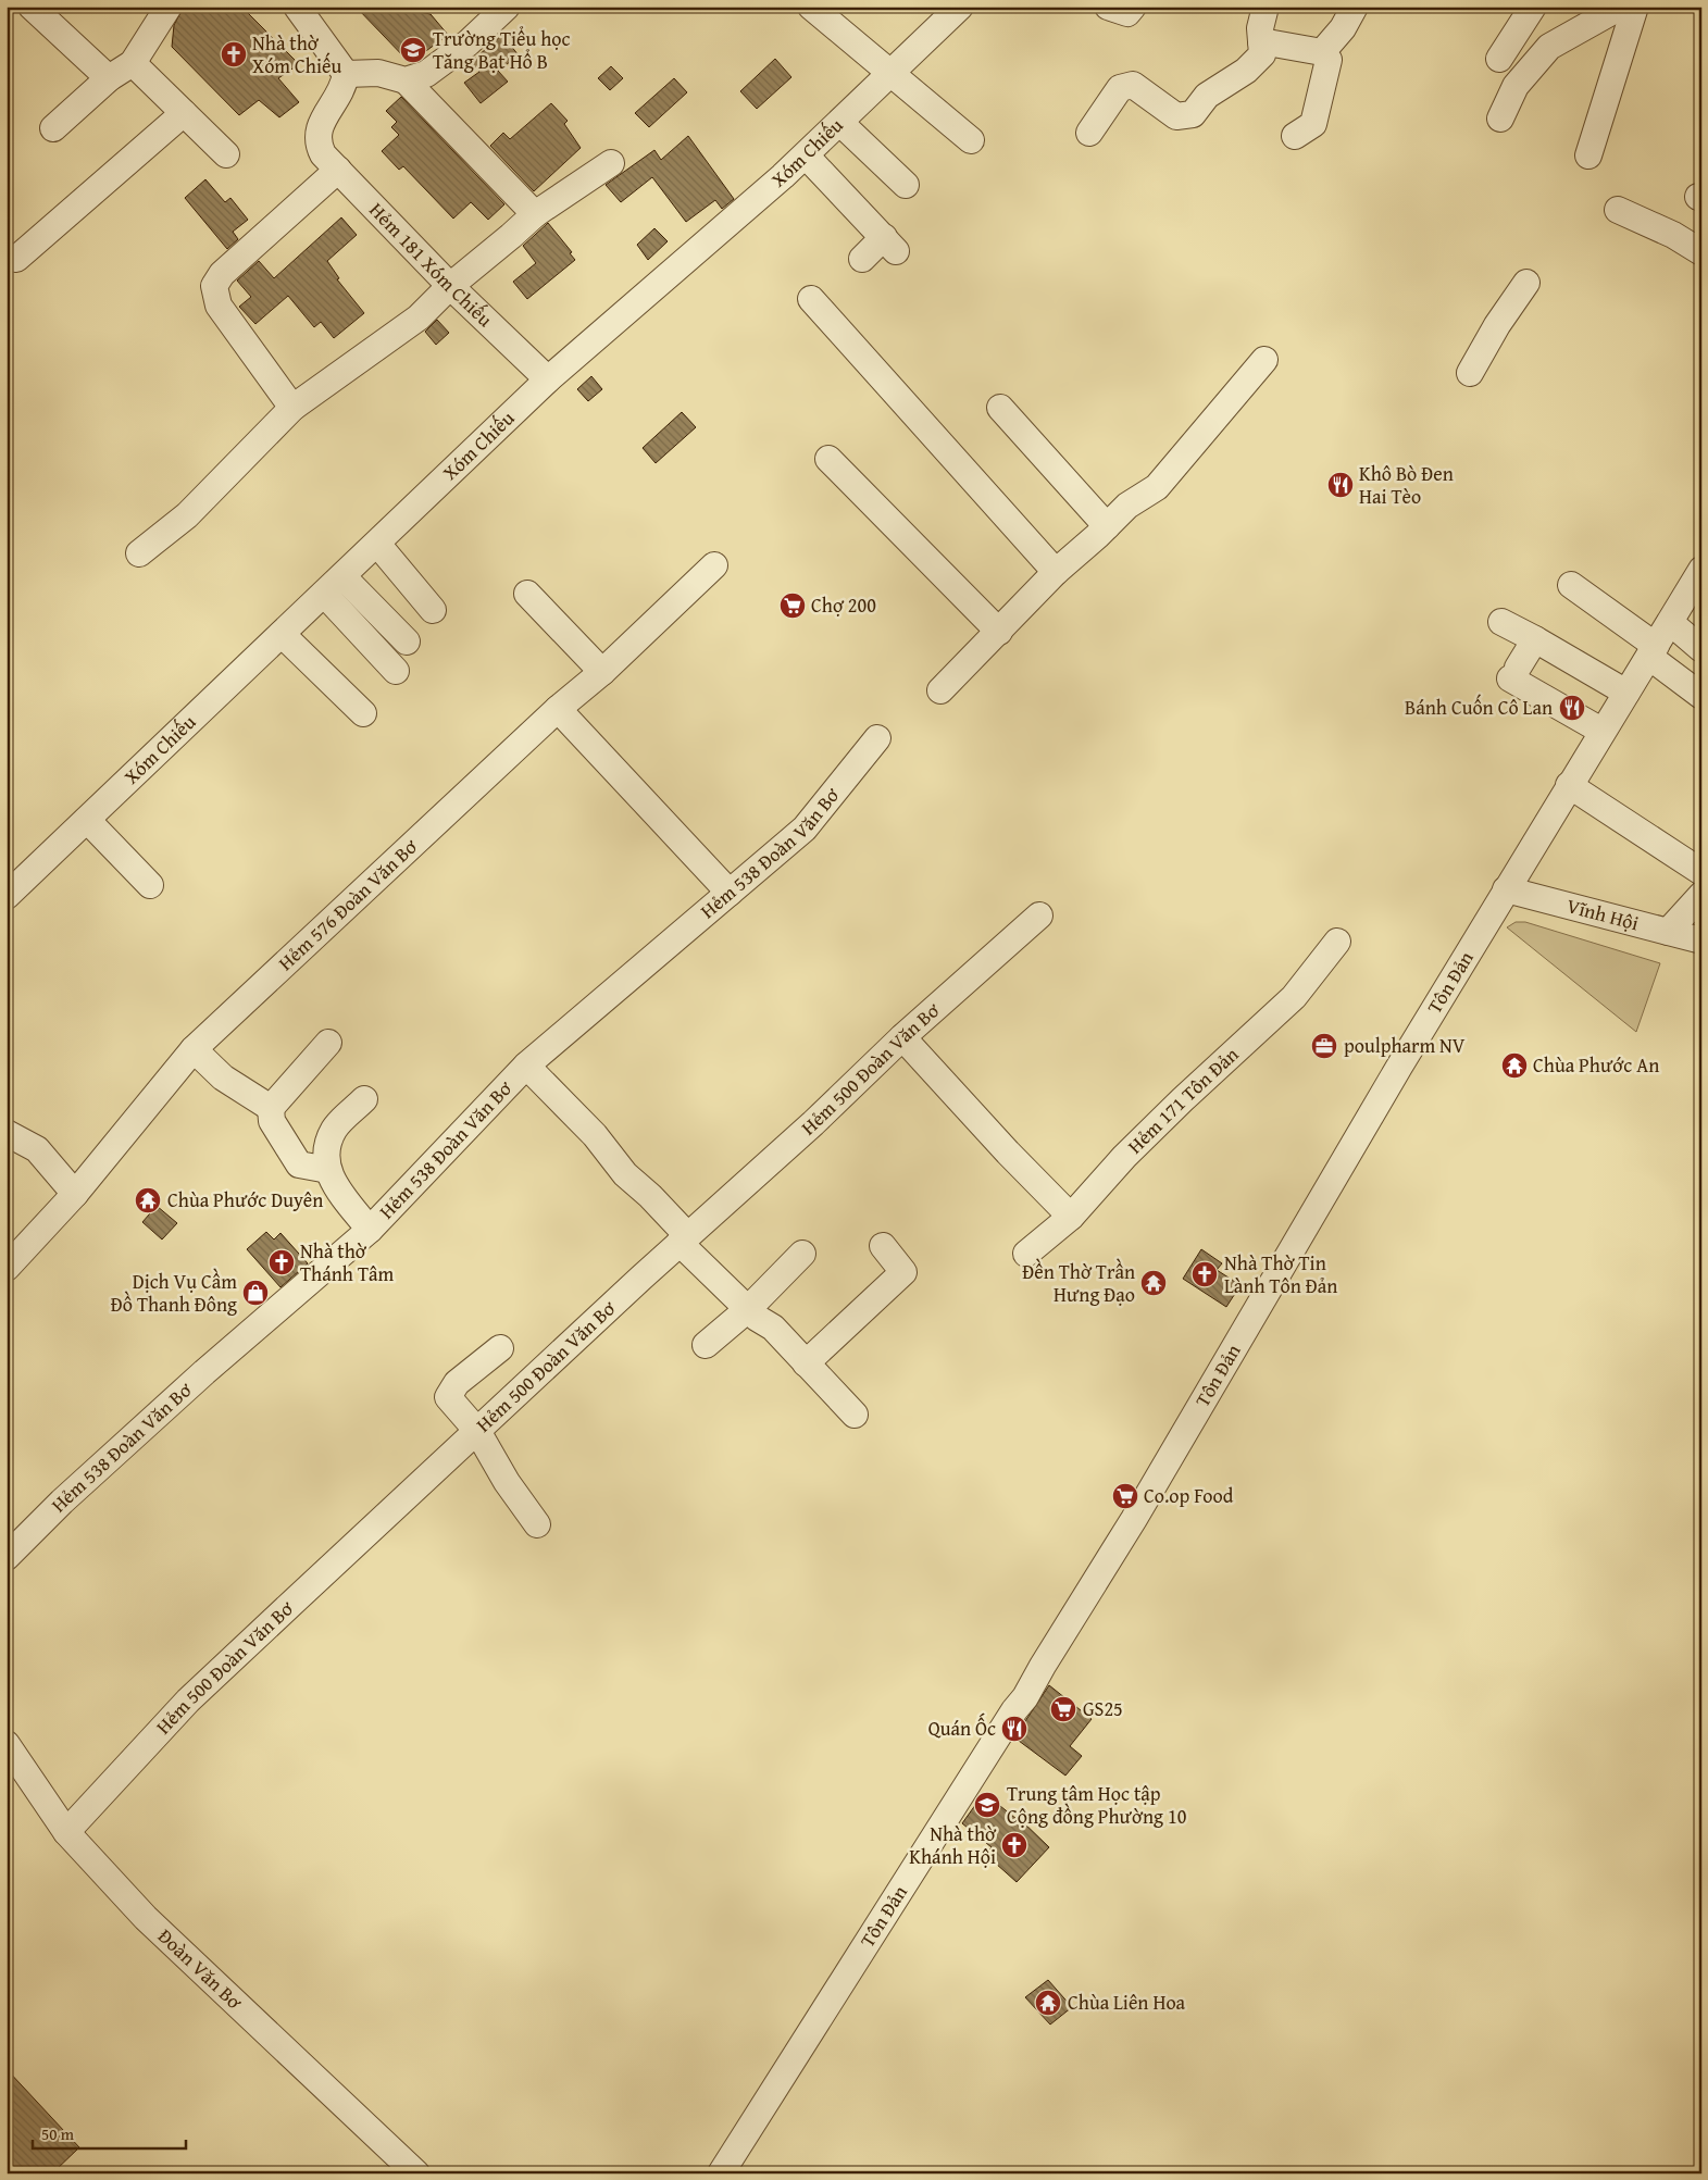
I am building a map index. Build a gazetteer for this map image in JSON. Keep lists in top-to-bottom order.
{
  "streets": {
    "street": [
      "Xóm Chiếu",
      "Hẻm 181 Xóm Chiếu",
      "Hẻm 538 Đoàn Văn Bơ",
      "Hẻm 576 Đoàn Văn Bơ",
      "Vĩnh Hội",
      "Tôn Đản",
      "Hẻm 500 Đoàn Văn Bơ",
      "Hẻm 171 Tôn Đản",
      "Đoàn Văn Bơ"
    ]
  },
  "crossings": [
    ["Xóm Chiếu", "Hẻm 181 Xóm Chiếu"],
    ["Vĩnh Hội", "Tôn Đản"],
    ["Hẻm 500 Đoàn Văn Bơ", "Đoàn Văn Bơ"]
  ],
  "places": {
    "school or university": ["Trường Tiểu học Tăng Bạt Hổ B", "Trung tâm Học tập Cộng đồng Phường 10"],
    "church": [
      "Nhà thờ Xóm Chiếu",
      "Nhà thờ Thánh Tâm",
      "Nhà Thờ Tin Lành Tôn Đản",
      "Nhà thờ Khánh Hội"
    ],
    "restaurant": ["Khô Bò Đen Hai Tèo", "Bánh Cuốn Cô Lan", "Quán Ốc"],
    "supermarket": ["Chợ 200", "Co.op Food", "GS25"],
    "office": ["poulpharm NV"],
    "temple": [
      "Chùa Phước An",
      "Chùa Phước Duyên",
      "Đền Thờ Trần Hưng Đạo",
      "Chùa Liên Hoa"
    ],
    "shop": ["Dịch Vụ Cầm Đồ Thanh Đông"]
  },
  "scale_bar": "50 m"
}
